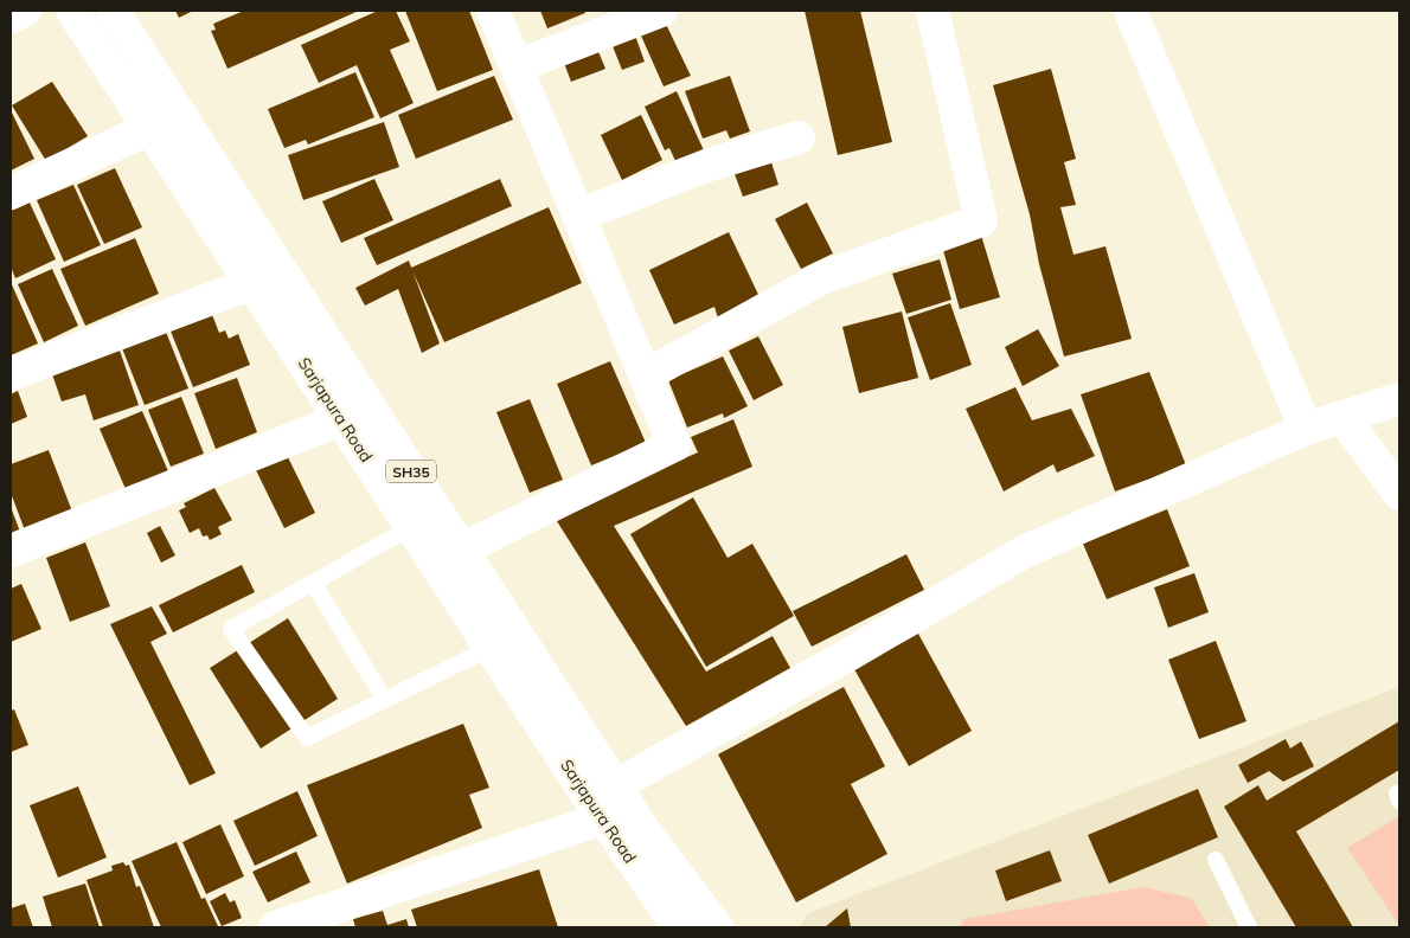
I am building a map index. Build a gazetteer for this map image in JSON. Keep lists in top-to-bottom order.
{
  "streets": {
    "street": ["Sarjapura Road", "SH35"]
  }
}
